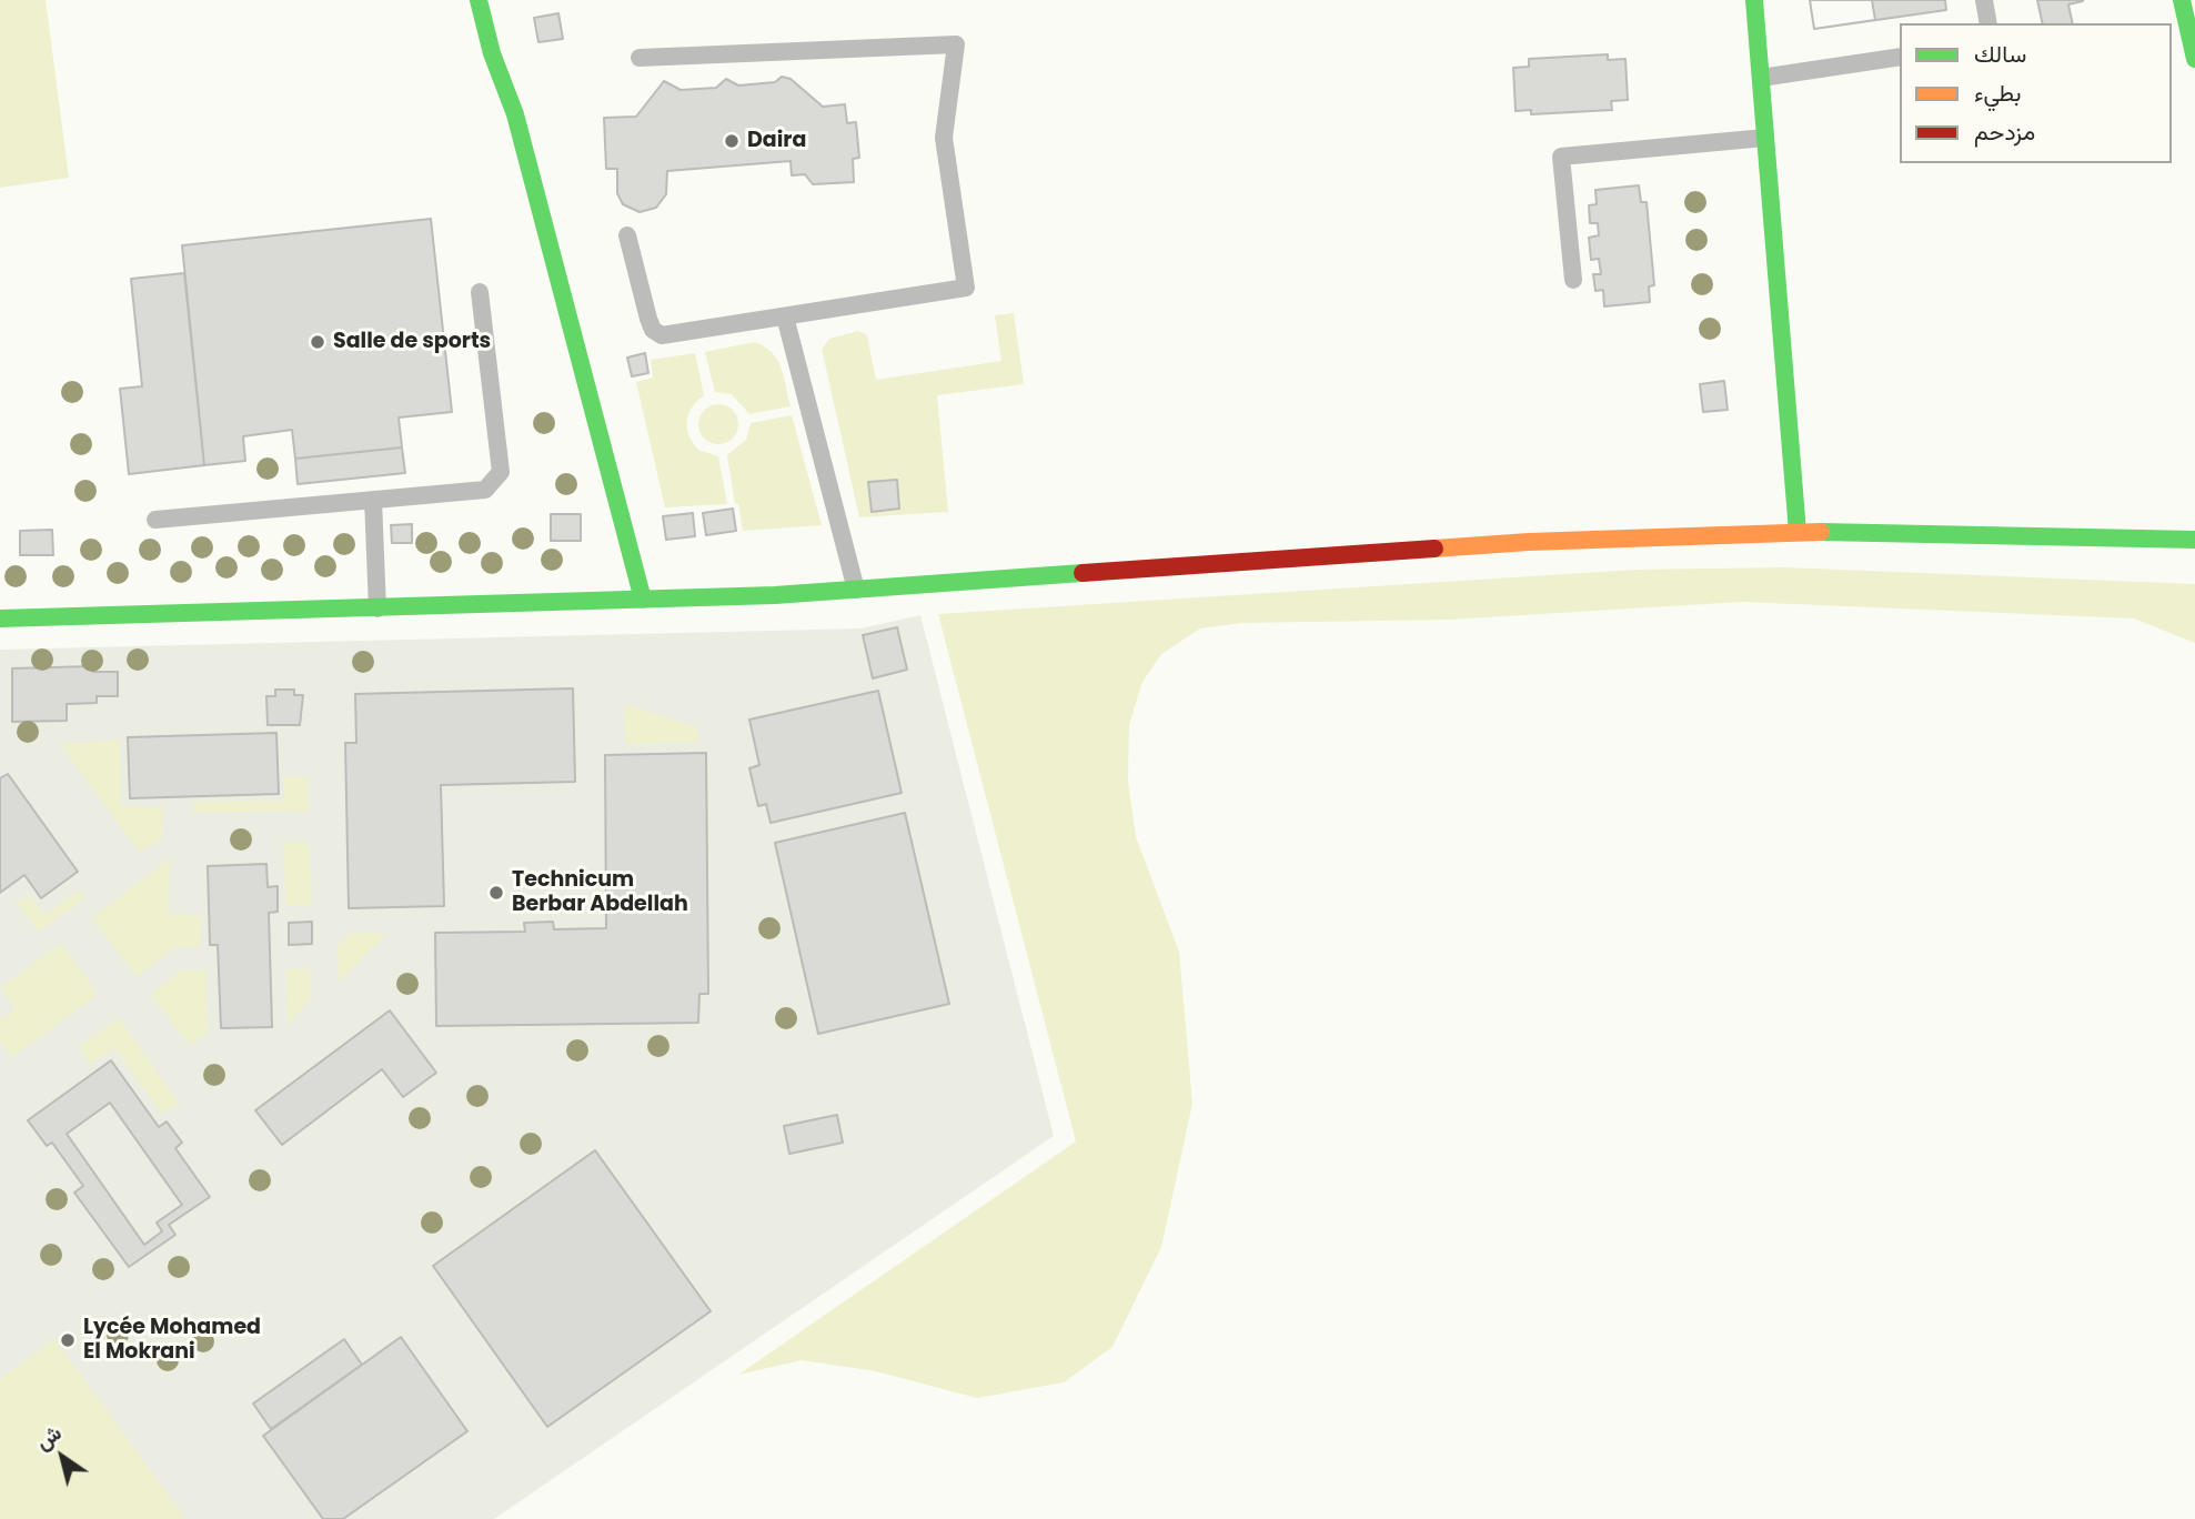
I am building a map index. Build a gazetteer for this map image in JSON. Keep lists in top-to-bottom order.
{
  "places": [
    "Daira",
    "Salle de sports",
    "Technicum Berbar Abdellah",
    "Lycée Mohamed El Mokrani"
  ],
  "legend": ["سالك", "بطيء", "مزدحم"],
  "north": "top left"
}
